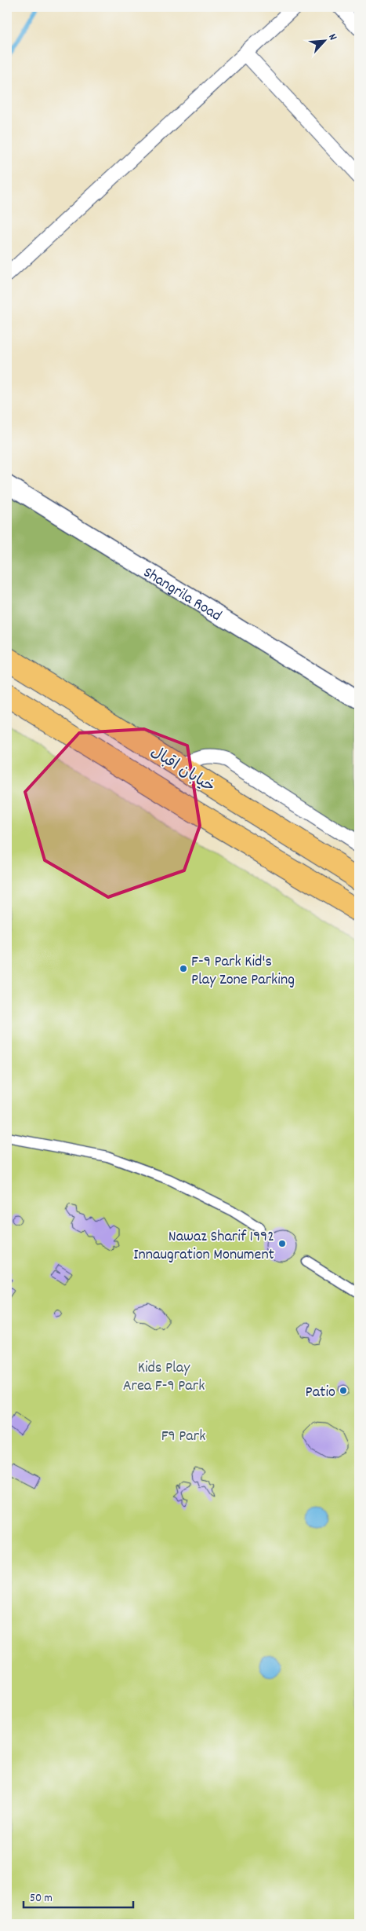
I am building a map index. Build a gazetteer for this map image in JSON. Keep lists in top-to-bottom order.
{
  "streets": {
    "main road": ["خیابان اقبال"],
    "street": ["Shangrila Road"]
  },
  "parks": ["Kids Play Area F-9 Park", "F9 Park"],
  "places": ["F-9 Park Kid's Play Zone Parking", "Nawaz Sharif 1992 Innaugration Monument", "Patio"],
  "scale_bar": "50 m",
  "north": "top right"
}
